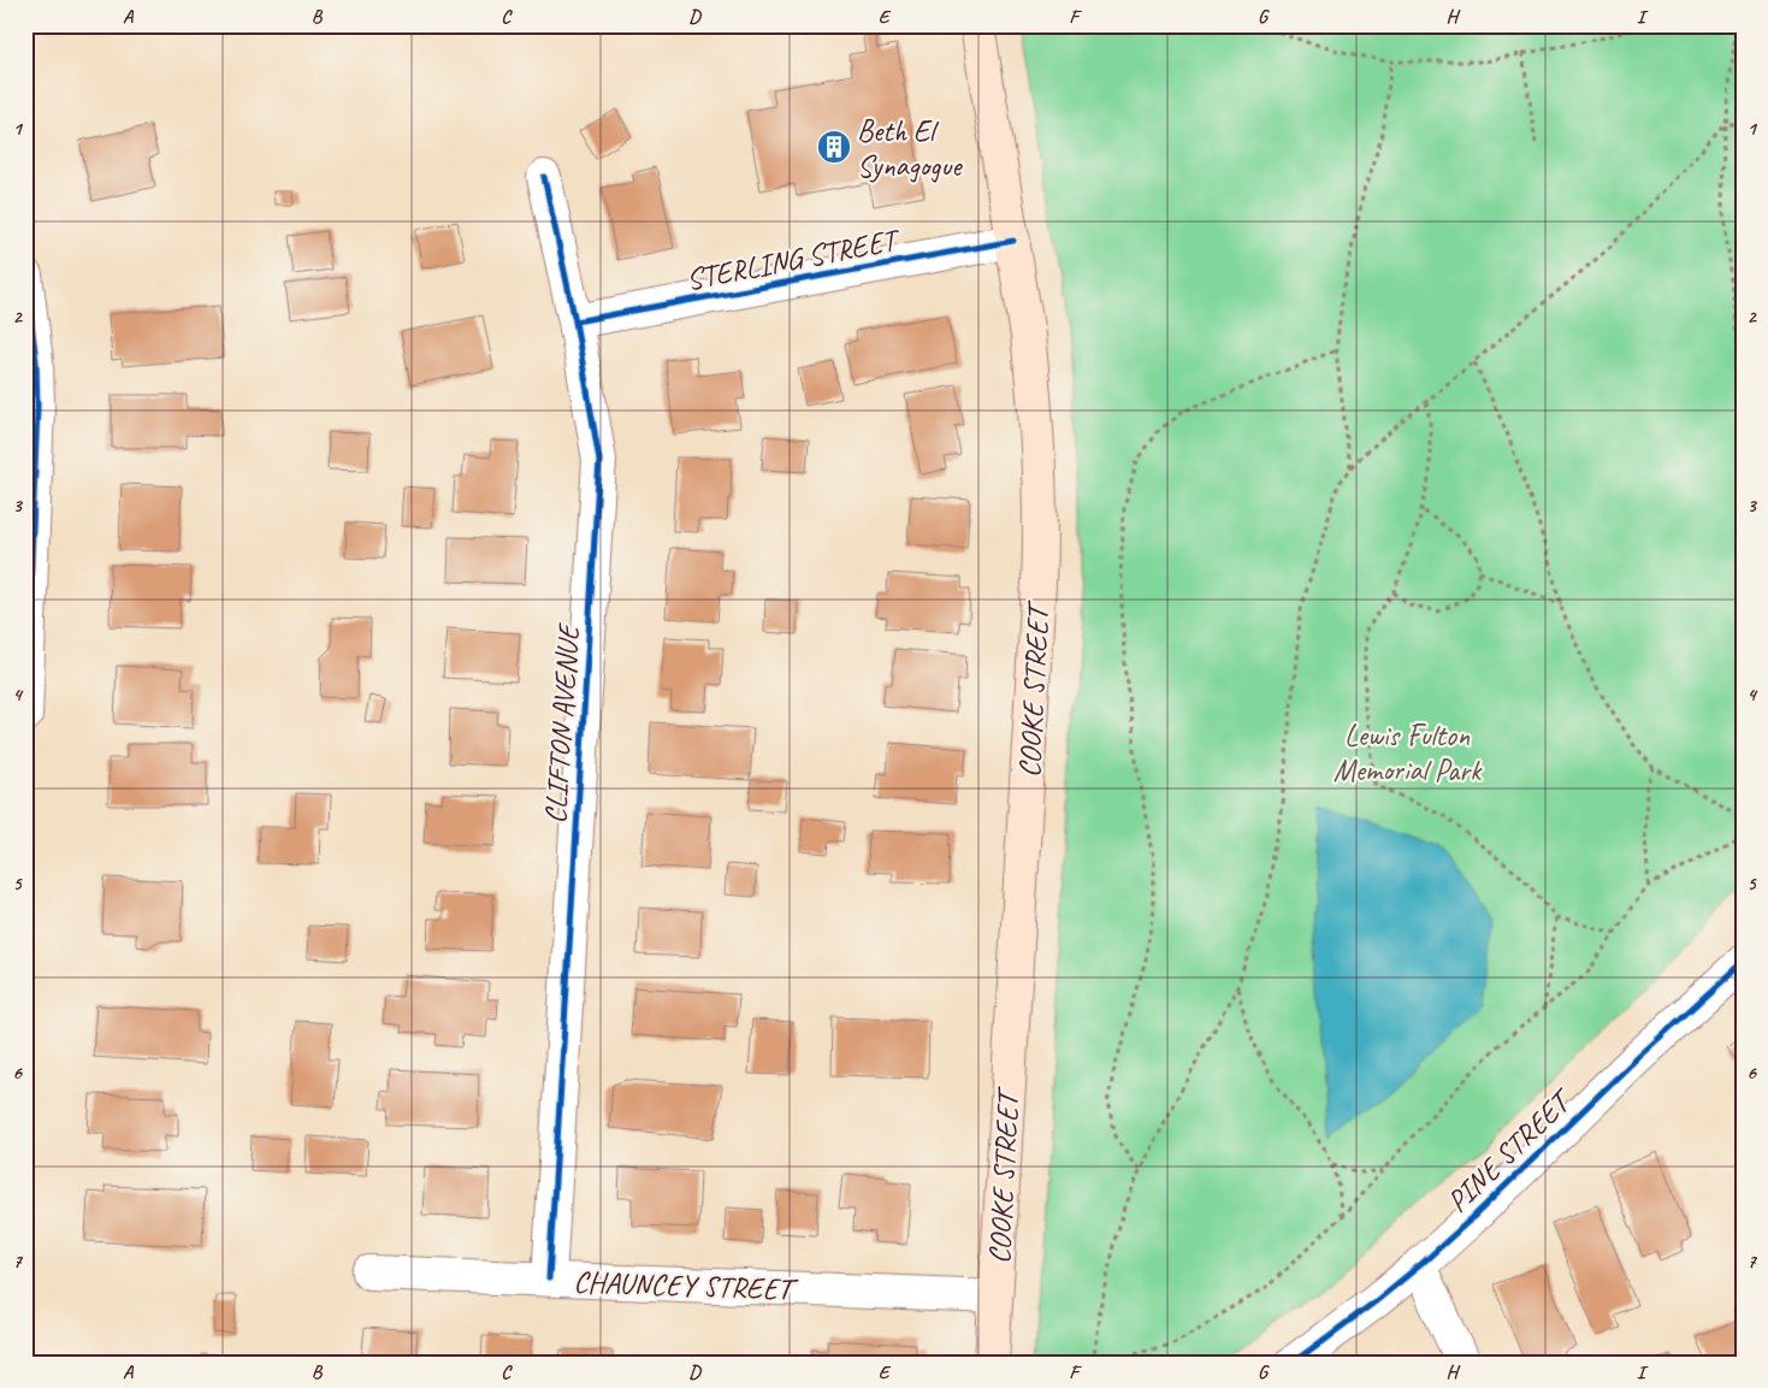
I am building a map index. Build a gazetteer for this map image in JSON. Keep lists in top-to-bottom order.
{
  "streets": {
    "main road": ["COOKE STREET"],
    "street": [
      "STERLING STREET",
      "CLIFTON AVENUE",
      "PINE STREET",
      "CHAUNCEY STREET"
    ]
  },
  "crossings": [
    ["STERLING STREET", "COOKE STREET"],
    ["STERLING STREET", "CLIFTON AVENUE"],
    ["COOKE STREET", "CHAUNCEY STREET"],
    ["CLIFTON AVENUE", "CHAUNCEY STREET"]
  ],
  "parks": ["Lewis Fulton Memorial Park"],
  "places": {
    "building": ["Beth El Synagogue"]
  },
  "grid": {
    "columns": [
      "A",
      "B",
      "C",
      "D",
      "E",
      "F",
      "G",
      "H",
      "I"
    ],
    "rows": [
      "1",
      "2",
      "3",
      "4",
      "5",
      "6",
      "7"
    ]
  }
}
